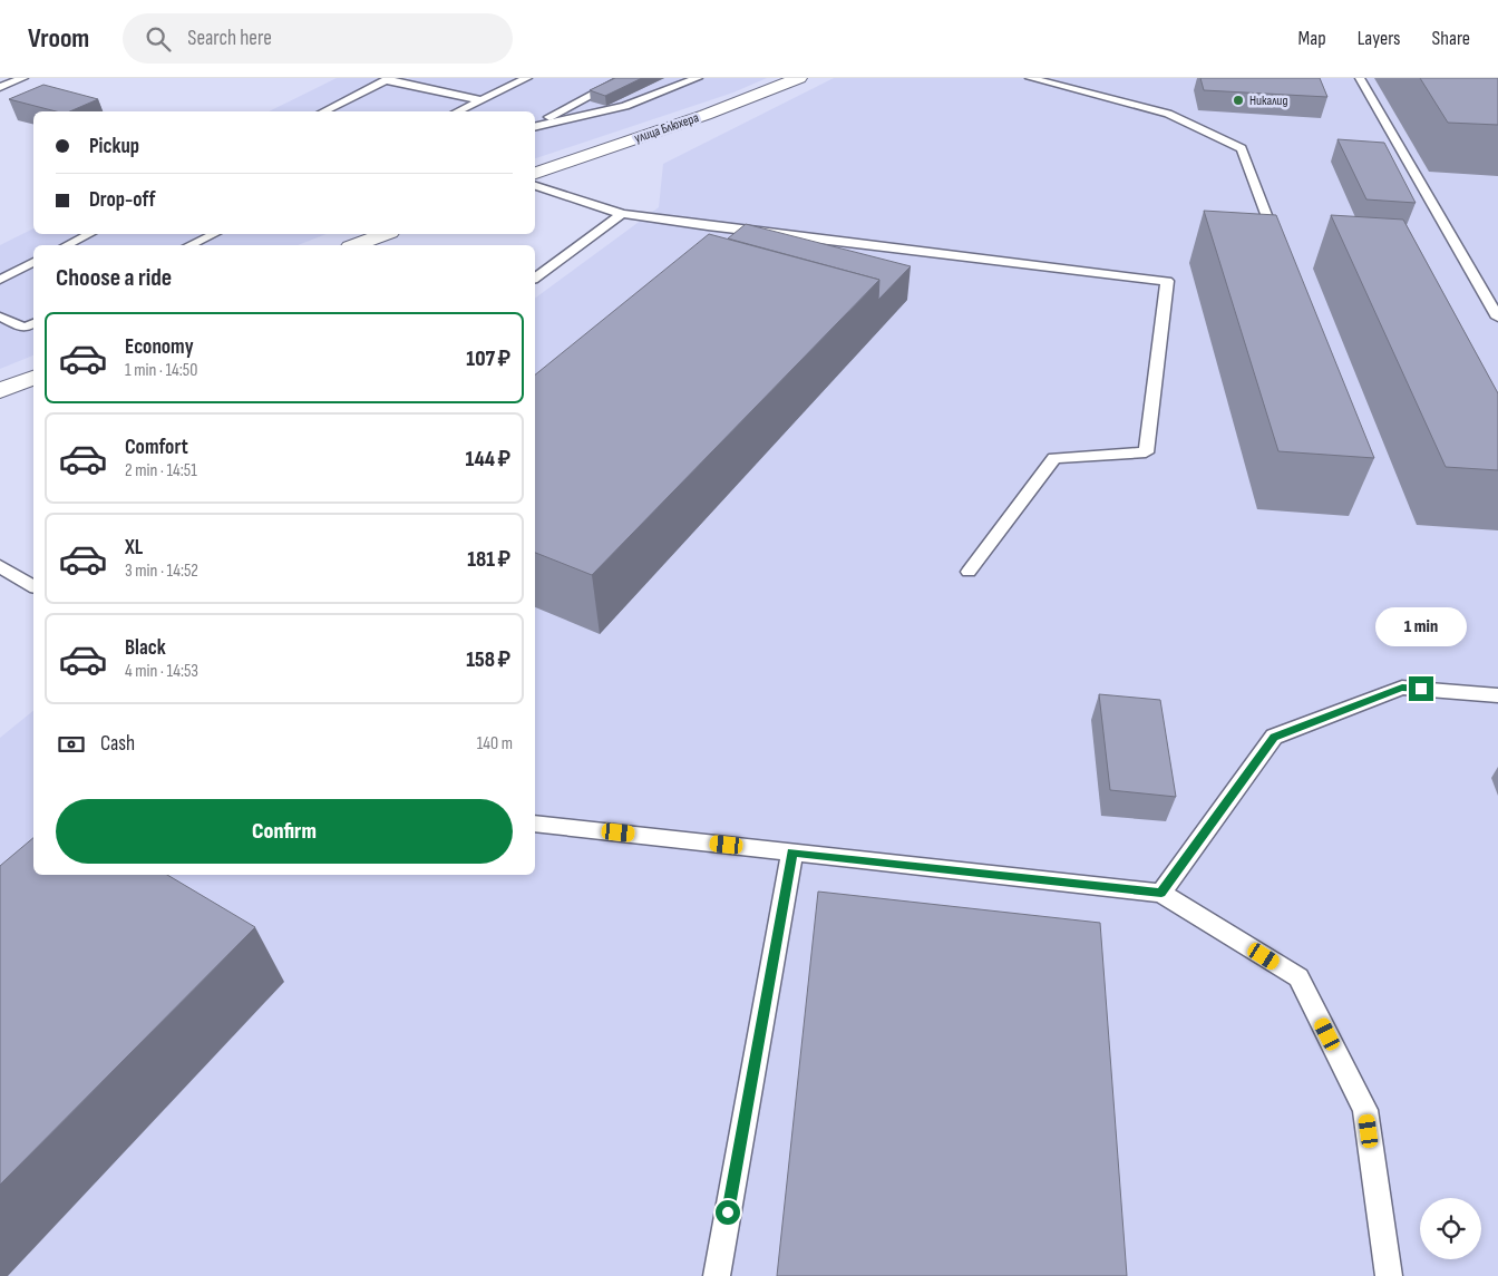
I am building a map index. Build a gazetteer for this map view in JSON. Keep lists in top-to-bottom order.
{
  "streets": {
    "street": ["улица Блюхера"]
  },
  "places": ["Никалид"],
  "page": {
    "header": "Vroom",
    "search": "Search here",
    "nav": ["Map", "Layers", "Share"],
    "banner": ["Pickup", "Drop-off"],
    "heading": "Choose a ride",
    "list": [
      {
        "name": "Economy",
        "note": "1 min · 14:50",
        "value": "107 ₽"
      },
      {
        "name": "Comfort",
        "note": "2 min · 14:51",
        "value": "144 ₽"
      },
      {
        "name": "XL",
        "note": "3 min · 14:52",
        "value": "181 ₽"
      },
      {
        "name": "Black",
        "note": "4 min · 14:53",
        "value": "158 ₽"
      }
    ],
    "bubble": "1 min",
    "pay": ["Cash", "140 m"],
    "buttons": "Confirm"
  }
}
